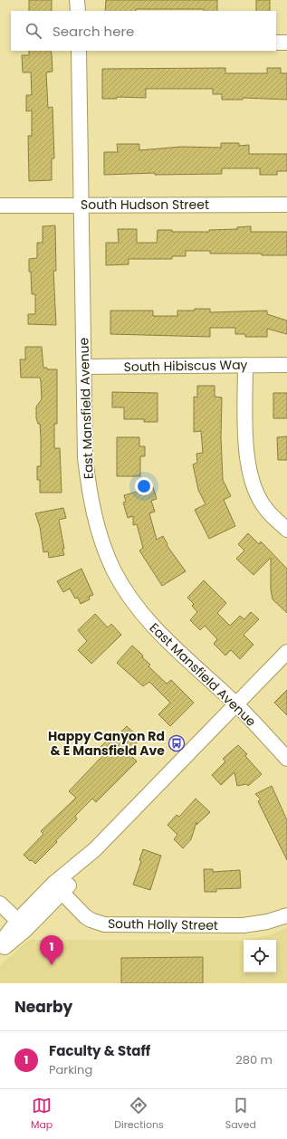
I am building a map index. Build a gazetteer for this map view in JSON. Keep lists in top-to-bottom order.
{
  "streets": {
    "street": [
      "South Hudson Street",
      "South Hibiscus Way",
      "East Mansfield Avenue",
      "South Holly Street"
    ]
  },
  "crossings": [
    ["South Hudson Street", "East Mansfield Avenue"],
    ["South Hibiscus Way", "East Mansfield Avenue"]
  ],
  "places": {
    "bus stop": ["Happy Canyon Rd & E Mansfield Ave"]
  },
  "page": {
    "search": "Search here",
    "pins": "1",
    "heading": "Nearby",
    "list": [
      {
        "mark": "1",
        "name": "Faculty & Staff",
        "note": "Parking",
        "value": "280 m"
      }
    ],
    "nav": ["Map", "Directions", "Saved"]
  }
}
